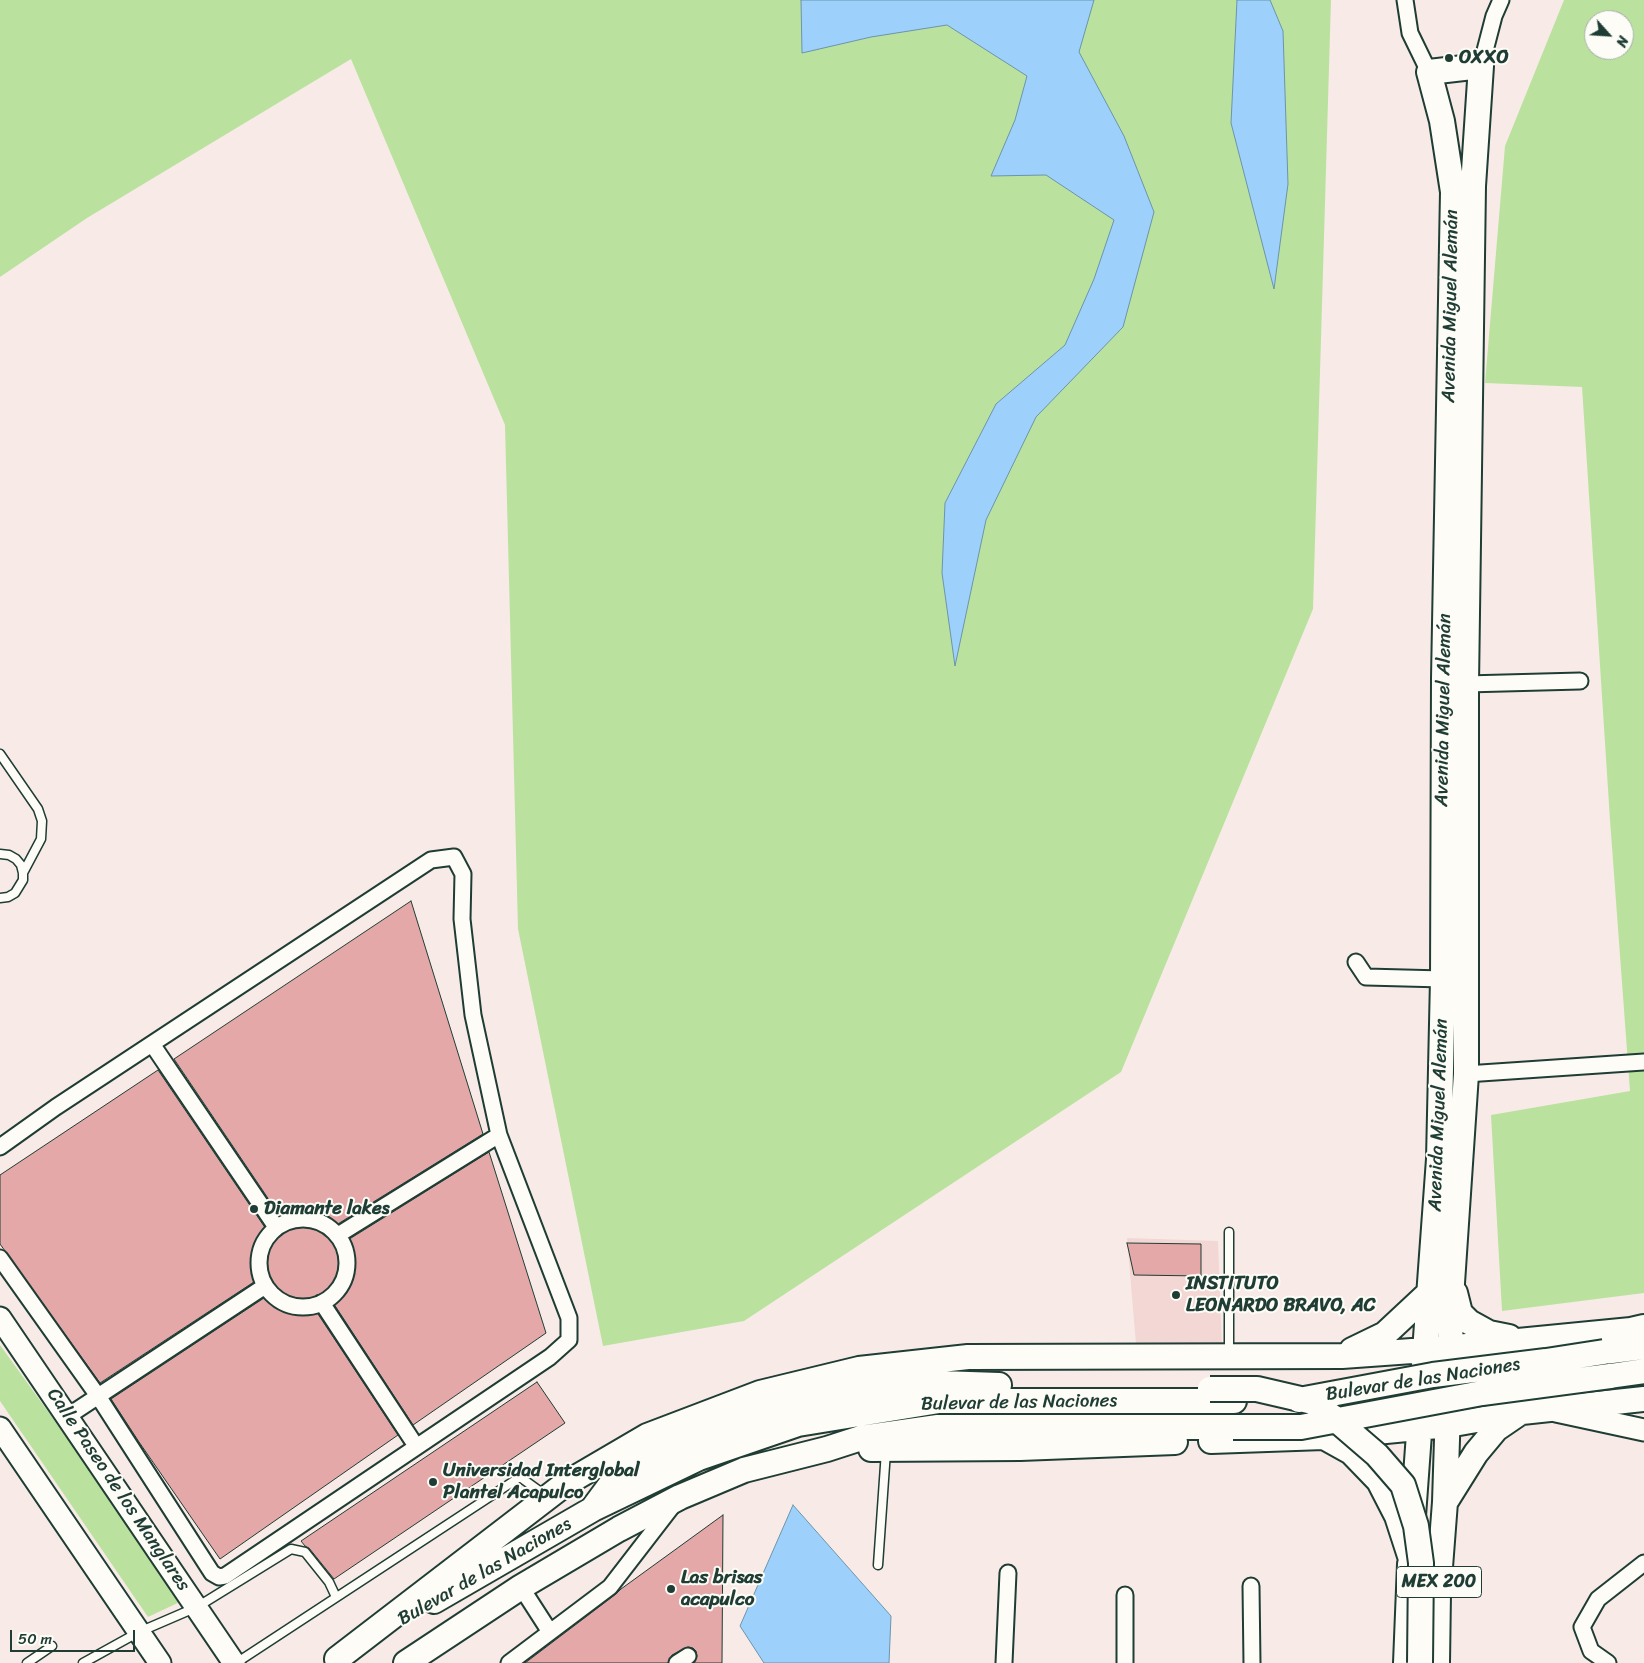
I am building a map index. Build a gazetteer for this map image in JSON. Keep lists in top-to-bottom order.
{
  "streets": {
    "main road": [
      "Avenida Miguel Alemán",
      "Bulevar de las Naciones",
      "Calle Paseo de los Manglares",
      "MEX 200"
    ]
  },
  "crossings": [
    ["Avenida Miguel Alemán", "MEX 200"]
  ],
  "places": [
    "OXXO",
    "Diamante lakes",
    "INSTITUTO LEONARDO BRAVO, AC",
    "Universidad Interglobal Plantel Acapulco",
    "Las brisas acapulco"
  ],
  "scale_bar": "50 m",
  "north": "bottom right"
}
